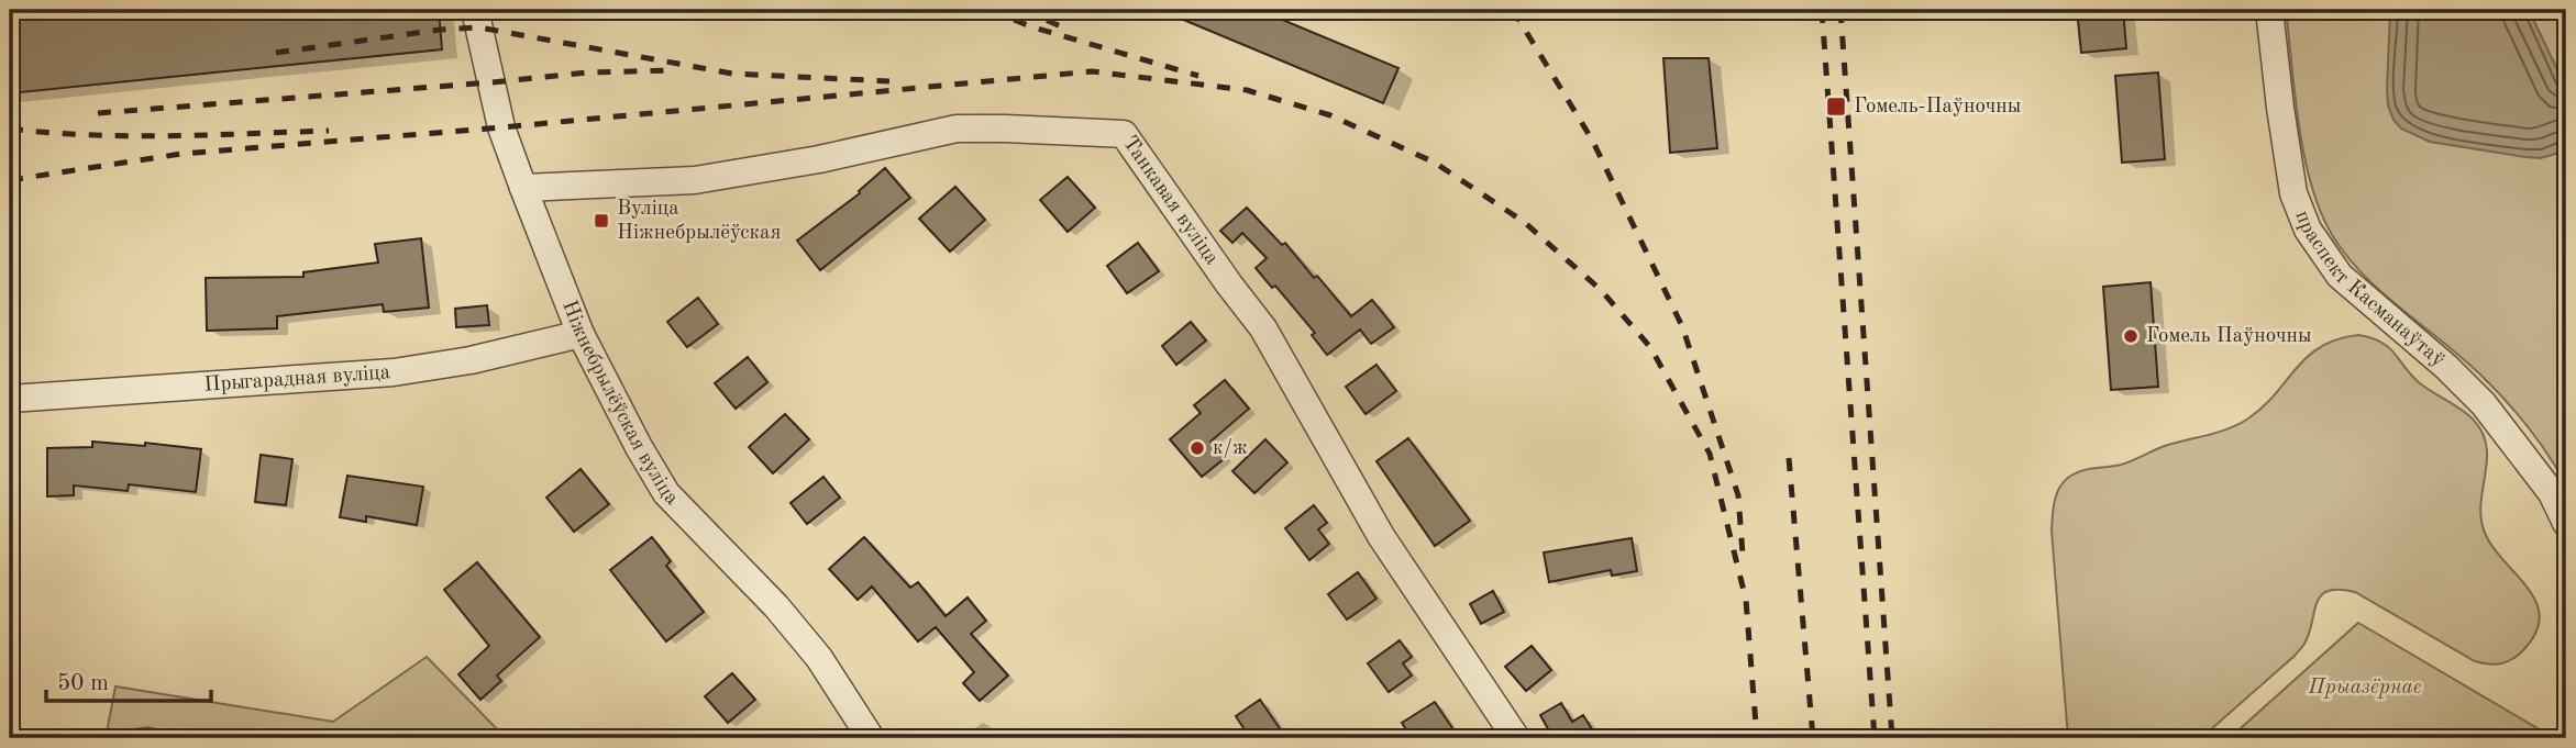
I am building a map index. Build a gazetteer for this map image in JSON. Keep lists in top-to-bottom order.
{
  "streets": {
    "street": [
      "Танкавая вуліца",
      "праспект Касманаўтаў",
      "Прыгарадная вуліца",
      "Ніжнебрылёўская вуліца"
    ]
  },
  "crossings": [
    ["Танкавая вуліца", "Ніжнебрылёўская вуліца"],
    ["Прыгарадная вуліца", "Ніжнебрылёўская вуліца"]
  ],
  "parks": ["Прыазёрнае"],
  "places": {
    "transit": ["Гомель-Паўночны", "Вуліца Ніжнебрылёўская"],
    "other": ["Гомель Паўночны", "к/ж"]
  },
  "scale_bar": "50 m"
}
